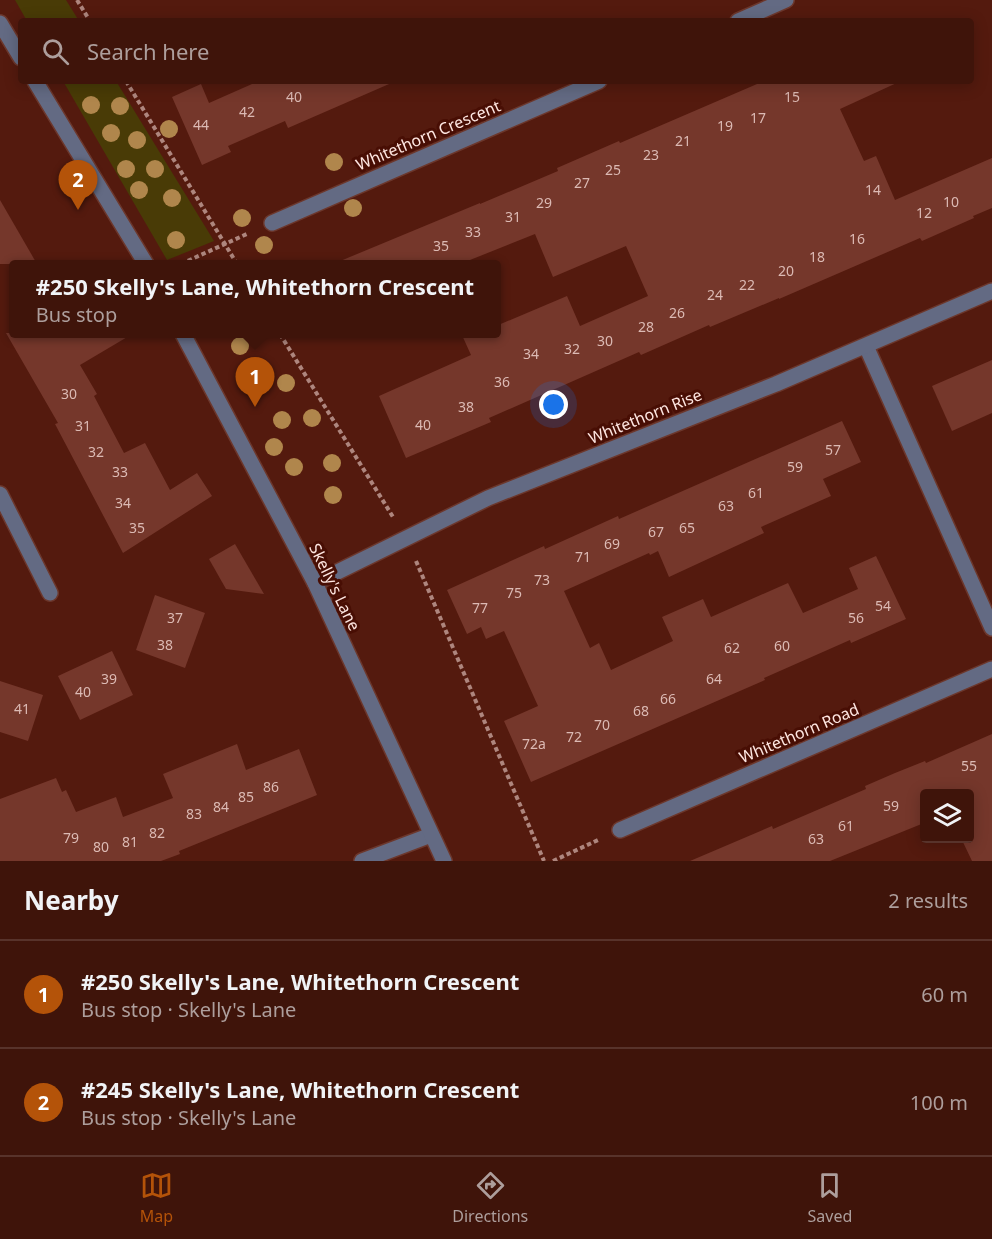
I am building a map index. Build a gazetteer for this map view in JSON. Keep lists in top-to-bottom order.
{
  "streets": {
    "street": [
      "Whitethorn Crescent",
      "Whitethorn Rise",
      "Skelly's Lane",
      "Whitethorn Road"
    ]
  },
  "crossings": [
    ["Whitethorn Rise", "Skelly's Lane"]
  ],
  "house_numbers": [
    "40",
    "15",
    "42",
    "17",
    "44",
    "19",
    "21",
    "23",
    "25",
    "27",
    "14",
    "10",
    "29",
    "12",
    "31",
    "33",
    "16",
    "35",
    "18",
    "20",
    "22",
    "24",
    "26",
    "28",
    "30",
    "32",
    "34",
    "36",
    "30",
    "38",
    "40",
    "31",
    "57",
    "32",
    "59",
    "33",
    "61",
    "34",
    "63",
    "35",
    "65",
    "67",
    "69",
    "71",
    "73",
    "75",
    "54",
    "77",
    "37",
    "56",
    "38",
    "60",
    "62",
    "39",
    "64",
    "40",
    "66",
    "41",
    "68",
    "70",
    "72",
    "72a",
    "55",
    "86",
    "85",
    "59",
    "84",
    "83",
    "61",
    "82",
    "79",
    "63",
    "81",
    "80"
  ],
  "page": {
    "search": "Search here",
    "pins": ["2", "1"],
    "popup": ["#250 Skelly's Lane, Whitethorn Crescent", "Bus stop"],
    "heading": ["Nearby", "2 results"],
    "list": [
      {
        "mark": "1",
        "name": "#250 Skelly's Lane, Whitethorn Crescent",
        "note": "Bus stop · Skelly's Lane",
        "value": "60 m"
      },
      {
        "mark": "2",
        "name": "#245 Skelly's Lane, Whitethorn Crescent",
        "note": "Bus stop · Skelly's Lane",
        "value": "100 m"
      }
    ],
    "nav": ["Map", "Directions", "Saved"]
  }
}
